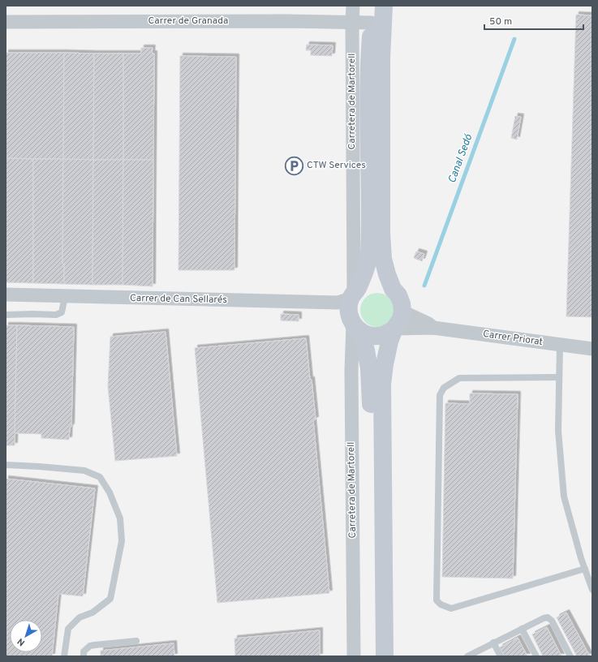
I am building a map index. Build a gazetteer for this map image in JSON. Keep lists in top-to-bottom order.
{
  "streets": {
    "main road": ["Carretera de Martorell"],
    "street": ["Carrer de Granada", "Carrer de Can Sellarés", "Carrer Priorat"]
  },
  "crossings": [
    ["Carrer de Granada", "Carretera de Martorell"],
    ["Carretera de Martorell", "Carrer de Can Sellarés"],
    ["Carretera de Martorell", "Carrer Priorat"],
    ["Carrer de Can Sellarés", "Carrer Priorat"]
  ],
  "water": ["Canal Sedó"],
  "places": {
    "parking": ["CTW Services"]
  },
  "scale_bar": "50 m",
  "north": "bottom left"
}
